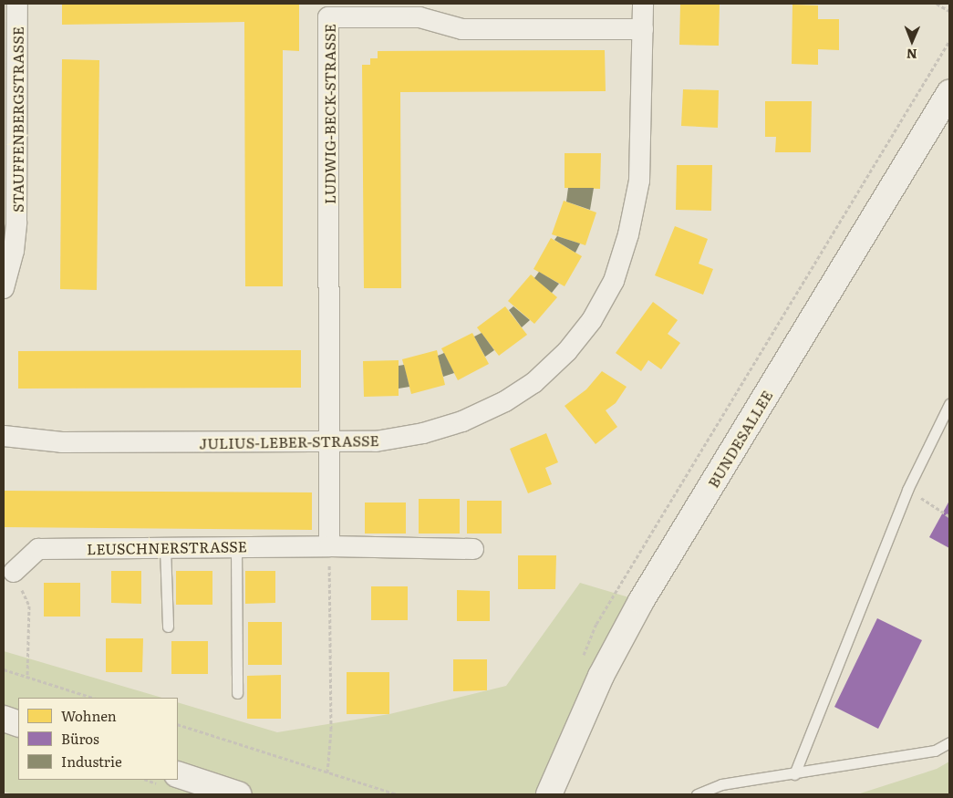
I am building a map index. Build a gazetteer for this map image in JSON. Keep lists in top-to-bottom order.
{
  "streets": {
    "main road": ["BUNDESALLEE"],
    "street": [
      "LUDWIG-BECK-STRASSE",
      "STAUFFENBERGSTRASSE",
      "JULIUS-LEBER-STRASSE",
      "LEUSCHNERSTRASSE"
    ]
  },
  "crossings": [
    ["LUDWIG-BECK-STRASSE", "JULIUS-LEBER-STRASSE"]
  ],
  "legend": ["Wohnen", "Büros", "Industrie"],
  "north": "bottom"
}
